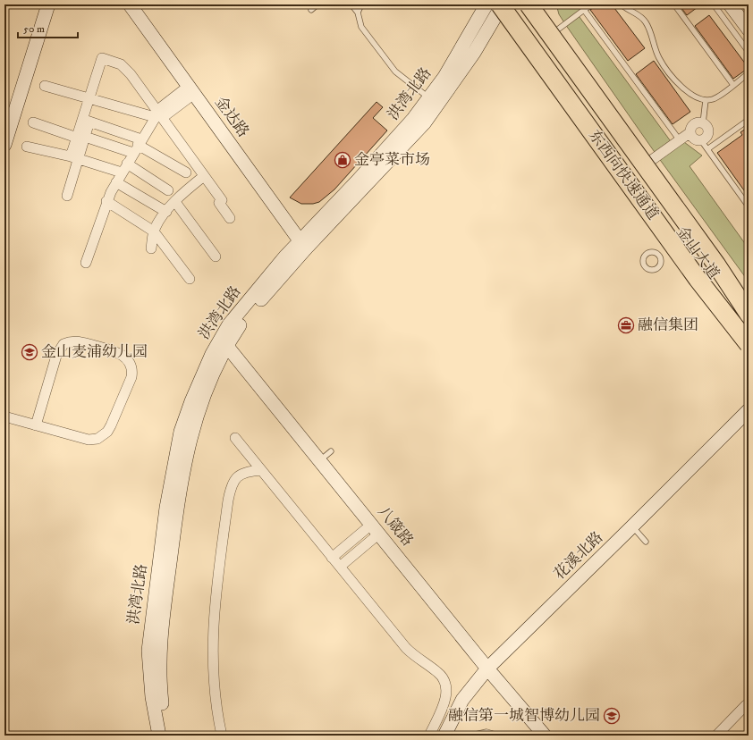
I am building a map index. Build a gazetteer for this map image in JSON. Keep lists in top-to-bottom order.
{
  "streets": {
    "highway": ["东西向快速通道"],
    "main road": [
      "洪湾北路",
      "金达路",
      "金山大道",
      "八箴路",
      "花溪北路"
    ]
  },
  "crossings": [
    ["洪湾北路", "金达路"],
    ["洪湾北路", "东西向快速通道"],
    ["洪湾北路", "金山大道"],
    ["洪湾北路", "八箴路"],
    ["东西向快速通道", "金山大道"],
    ["八箴路", "花溪北路"]
  ],
  "places": {
    "shop": ["金亭菜市场"],
    "office": ["融信集团"],
    "school or university": ["金山麦浦幼儿园", "融信第一城智博幼儿园"]
  },
  "scale_bar": "50 m"
}
